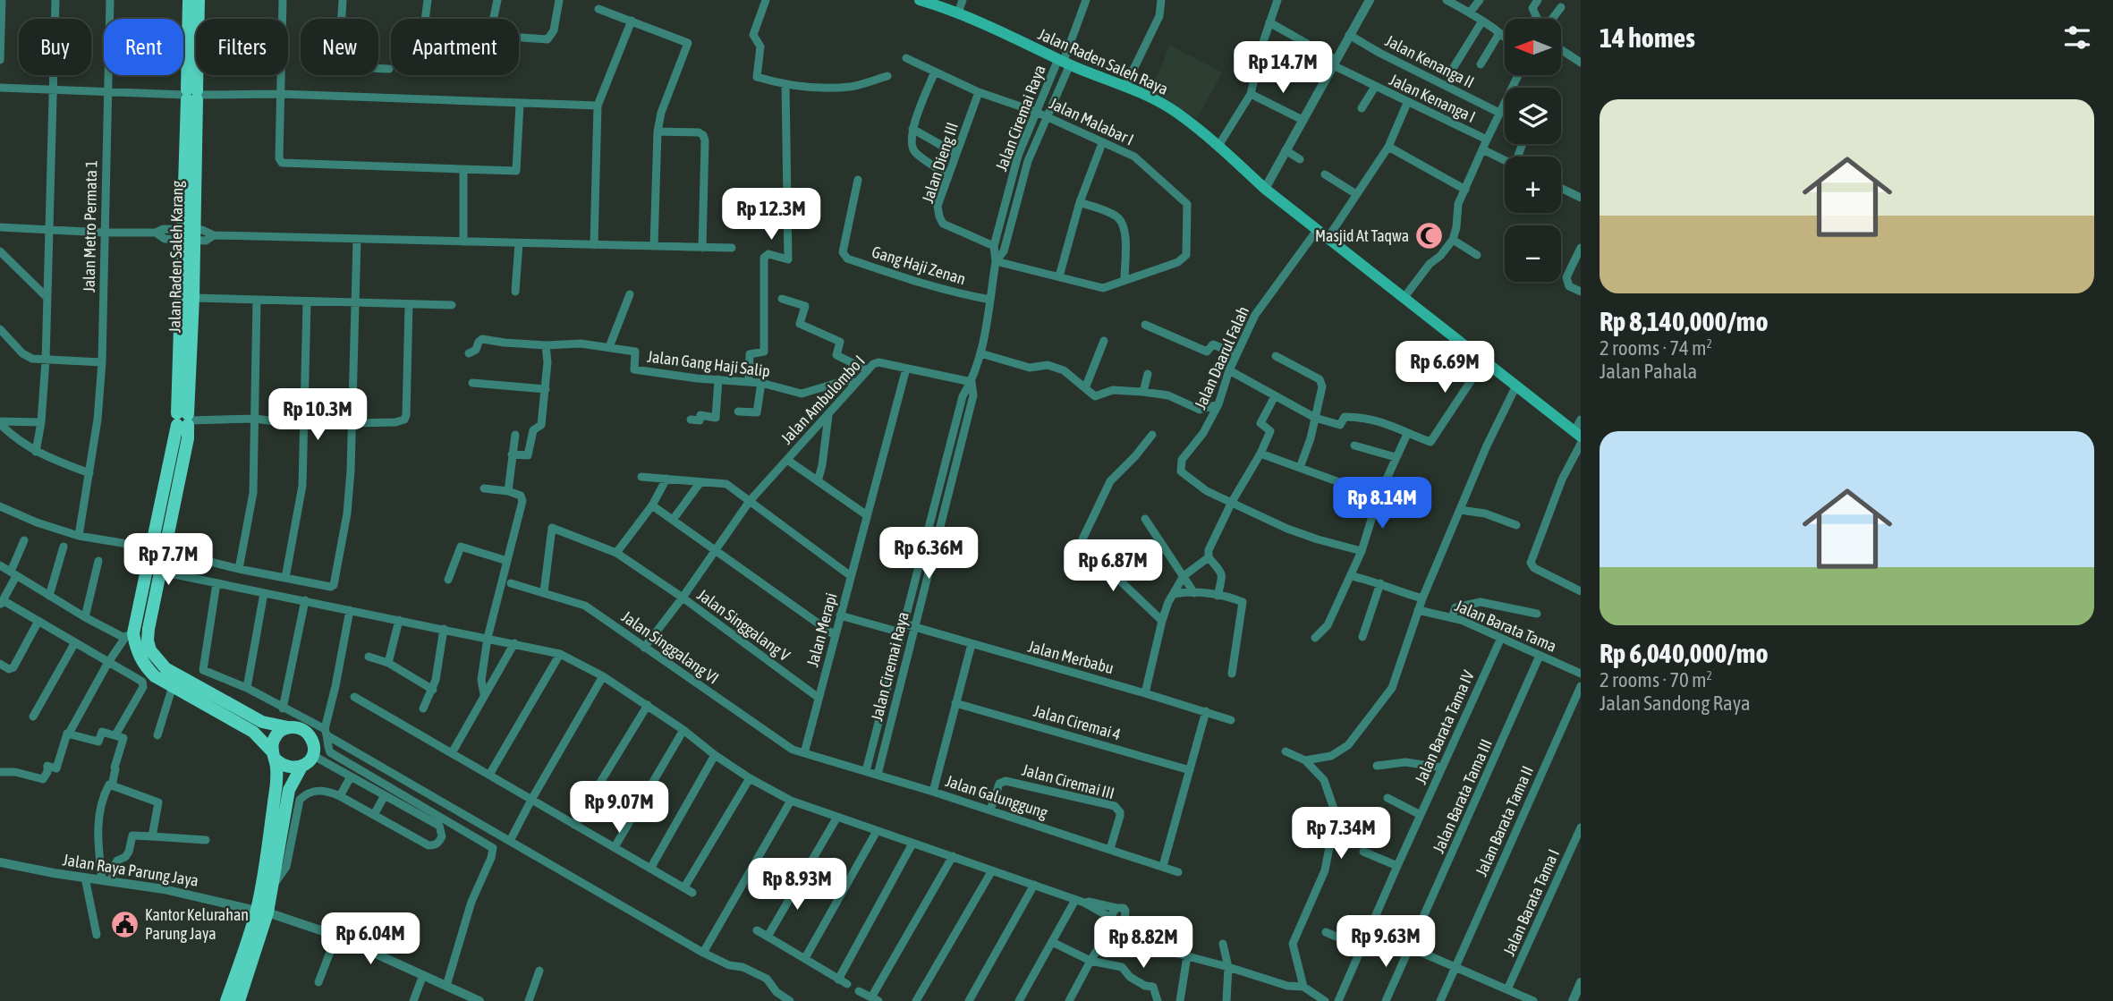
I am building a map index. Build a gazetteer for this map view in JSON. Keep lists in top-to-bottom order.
{
  "streets": {
    "main road": ["Jalan Raden Saleh Raya", "Jalan Raden Saleh Karang"],
    "street": [
      "Jalan Kenanga II",
      "Jalan Kenanga I",
      "Jalan Ciremai Raya",
      "Jalan Malabar I",
      "Jalan Dieng III",
      "Jalan Metro Permata 1",
      "Gang Haji Zenan",
      "Jalan Daarul Falah",
      "Jalan Gang Haji Salip",
      "Jalan Ambulombo I",
      "Jalan Singgalang V",
      "Jalan Barata Tama",
      "Jalan Merapi",
      "Jalan Singgalang VI",
      "Jalan Merbabu",
      "Jalan Ciremai 4",
      "Jalan Barata Tama IV",
      "Jalan Ciremai III",
      "Jalan Barata Tama III",
      "Jalan Galunggung",
      "Jalan Barata Tama II",
      "Jalan Raya Parung Jaya",
      "Jalan Barata Tama I"
    ]
  },
  "crossings": [
    ["Jalan Raden Saleh Raya", "Jalan Ciremai Raya"],
    ["Jalan Raden Saleh Raya", "Jalan Daarul Falah"],
    ["Jalan Ciremai Raya", "Jalan Malabar I"],
    ["Jalan Ciremai Raya", "Jalan Dieng III"],
    ["Jalan Ciremai Raya", "Gang Haji Zenan"],
    ["Jalan Ciremai Raya", "Jalan Ambulombo I"],
    ["Jalan Ciremai Raya", "Jalan Merbabu"],
    ["Jalan Ciremai Raya", "Jalan Galunggung"],
    ["Jalan Malabar I", "Jalan Dieng III"],
    ["Jalan Gang Haji Salip", "Jalan Ambulombo I"],
    ["Jalan Ambulombo I", "Jalan Singgalang V"],
    ["Jalan Ambulombo I", "Jalan Merapi"],
    ["Jalan Ambulombo I", "Jalan Singgalang VI"],
    ["Jalan Singgalang V", "Jalan Merapi"],
    ["Jalan Singgalang V", "Jalan Singgalang VI"],
    ["Jalan Barata Tama", "Jalan Barata Tama IV"],
    ["Jalan Barata Tama", "Jalan Barata Tama III"],
    ["Jalan Merapi", "Jalan Singgalang VI"],
    ["Jalan Merapi", "Jalan Merbabu"],
    ["Jalan Merapi", "Jalan Galunggung"],
    ["Jalan Singgalang VI", "Jalan Galunggung"],
    ["Jalan Ciremai III", "Jalan Galunggung"]
  ],
  "places": {
    "mosque": ["Masjid At Taqwa"],
    "public building": ["Kantor Kelurahan Parung Jaya"]
  },
  "north": "left",
  "page": {
    "heading": "14 homes",
    "map_buttons": ["+", "−"],
    "chip": [
      "Buy",
      "Rent",
      "Filters",
      "New",
      "Apartment"
    ],
    "price": [
      "Rp 14.7M",
      "Rp 12.3M",
      "Rp 6.69M",
      "Rp 10.3M",
      "Rp 8.14M",
      "Rp 6.36M",
      "Rp 7.7M",
      "Rp 6.87M",
      "Rp 9.07M",
      "Rp 7.34M",
      "Rp 8.93M",
      "Rp 6.04M",
      "Rp 9.63M",
      "Rp 8.82M"
    ],
    "list": [
      {
        "name": "Rp 8,140,000/mo",
        "note": "2 rooms · 74 m² · Jalan Pahala"
      },
      {
        "name": "Rp 6,040,000/mo",
        "note": "2 rooms · 70 m² · Jalan Sandong Raya"
      }
    ]
  }
}
